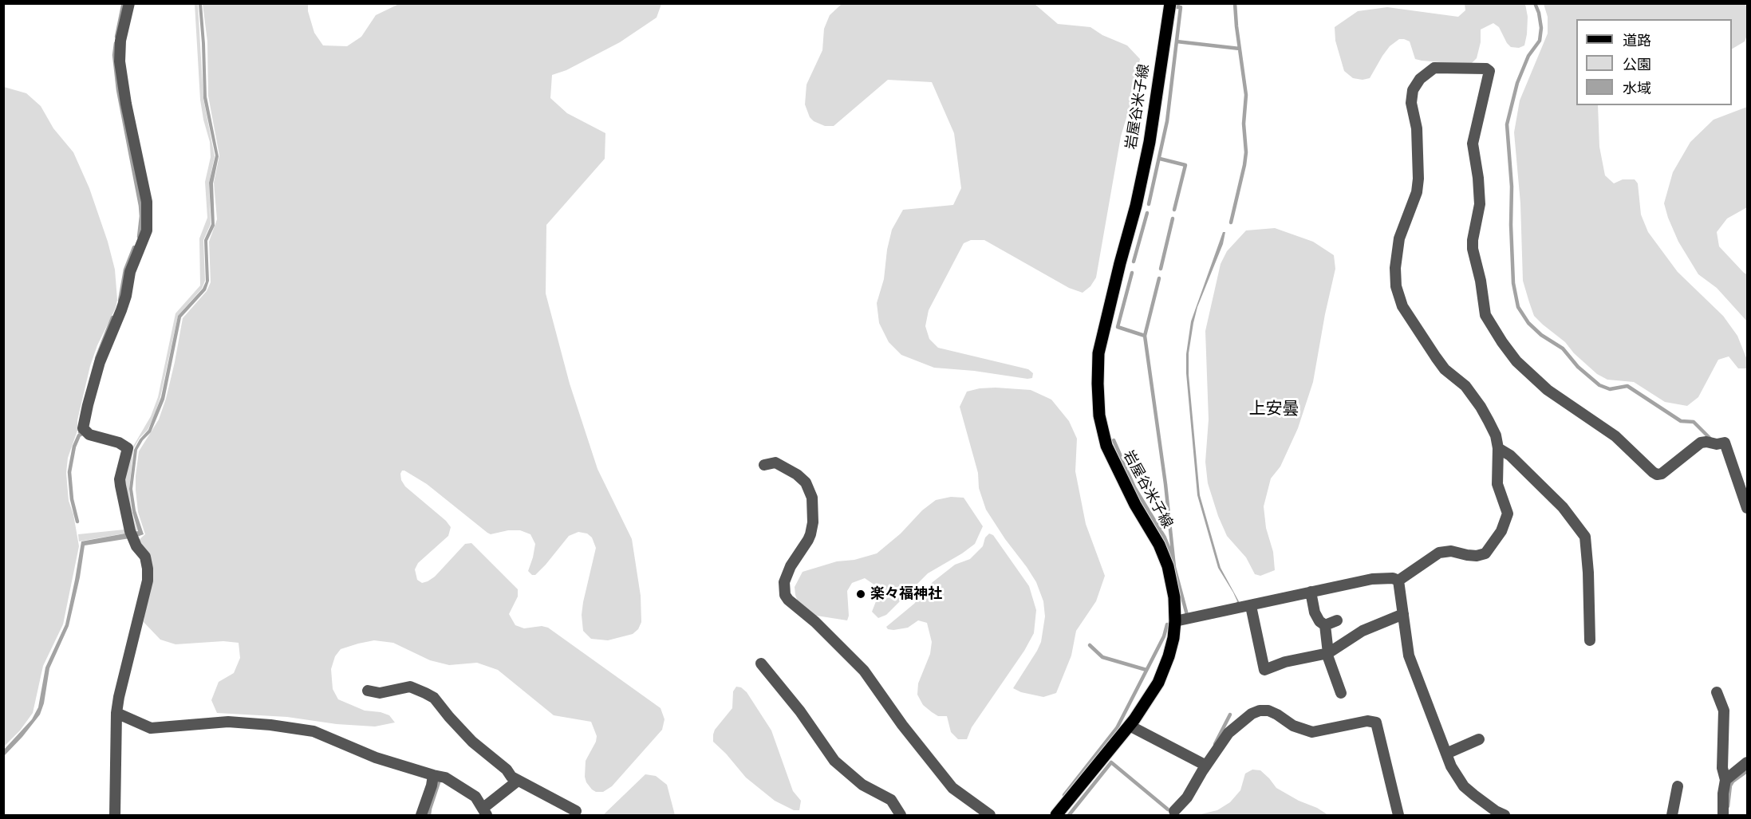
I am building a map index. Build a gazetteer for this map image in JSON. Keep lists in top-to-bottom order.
{
  "streets": {
    "main road": ["岩屋谷米子線"]
  },
  "districts": ["上安曇"],
  "places": ["楽々福神社"],
  "legend": ["道路", "公園", "水域"]
}
